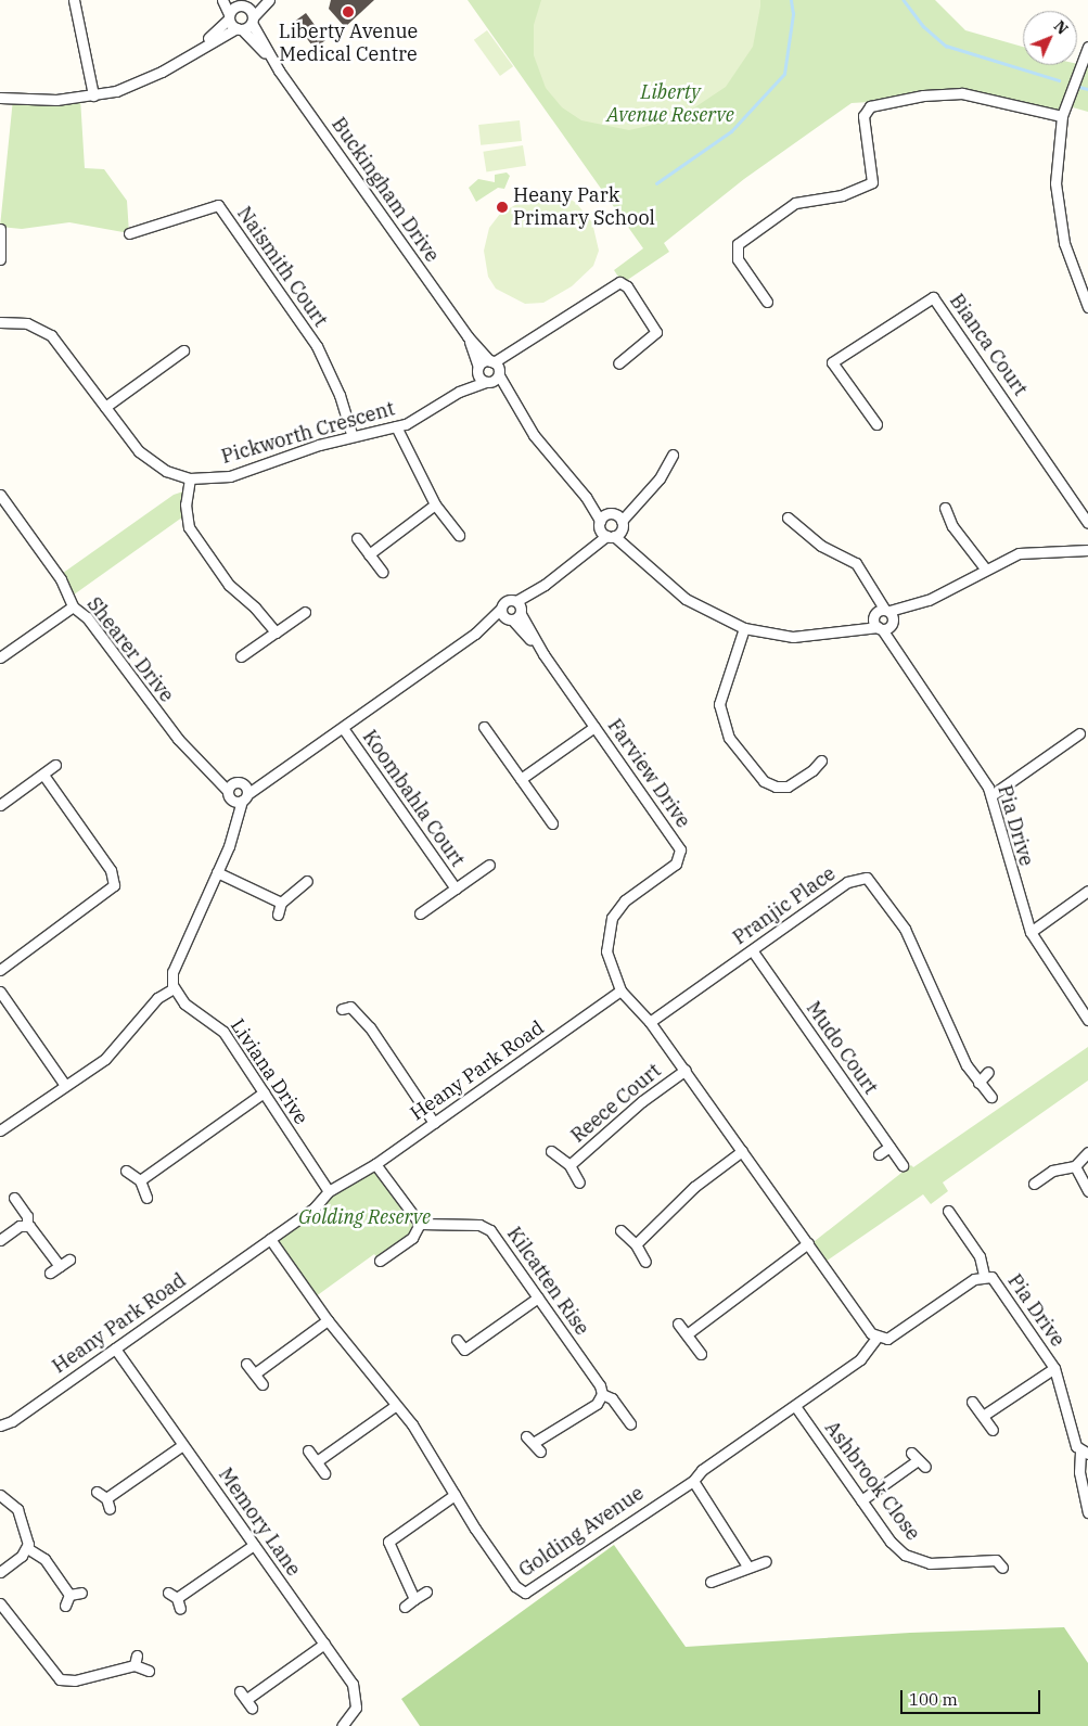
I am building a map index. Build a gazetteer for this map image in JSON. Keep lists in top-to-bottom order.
{
  "streets": {
    "street": [
      "Buckingham Drive",
      "Naismith Court",
      "Bianca Court",
      "Pickworth Crescent",
      "Shearer Drive",
      "Farview Drive",
      "Koombahla Court",
      "Pia Drive",
      "Pranjic Place",
      "Mudo Court",
      "Heany Park Road",
      "Liviana Drive",
      "Reece Court",
      "Kilcatten Rise",
      "Ashbrook Close",
      "Memory Lane",
      "Golding Avenue"
    ]
  },
  "crossings": [
    ["Buckingham Drive", "Pickworth Crescent"],
    ["Naismith Court", "Pickworth Crescent"],
    ["Farview Drive", "Heany Park Road"],
    ["Pia Drive", "Golding Avenue"],
    ["Pranjic Place", "Mudo Court"],
    ["Heany Park Road", "Liviana Drive"],
    ["Heany Park Road", "Memory Lane"],
    ["Heany Park Road", "Golding Avenue"],
    ["Ashbrook Close", "Golding Avenue"]
  ],
  "parks": ["Liberty Avenue Reserve", "Golding Reserve"],
  "places": ["Liberty Avenue Medical Centre", "Heany Park Primary School"],
  "scale_bar": "100 m",
  "north": "top right"
}
